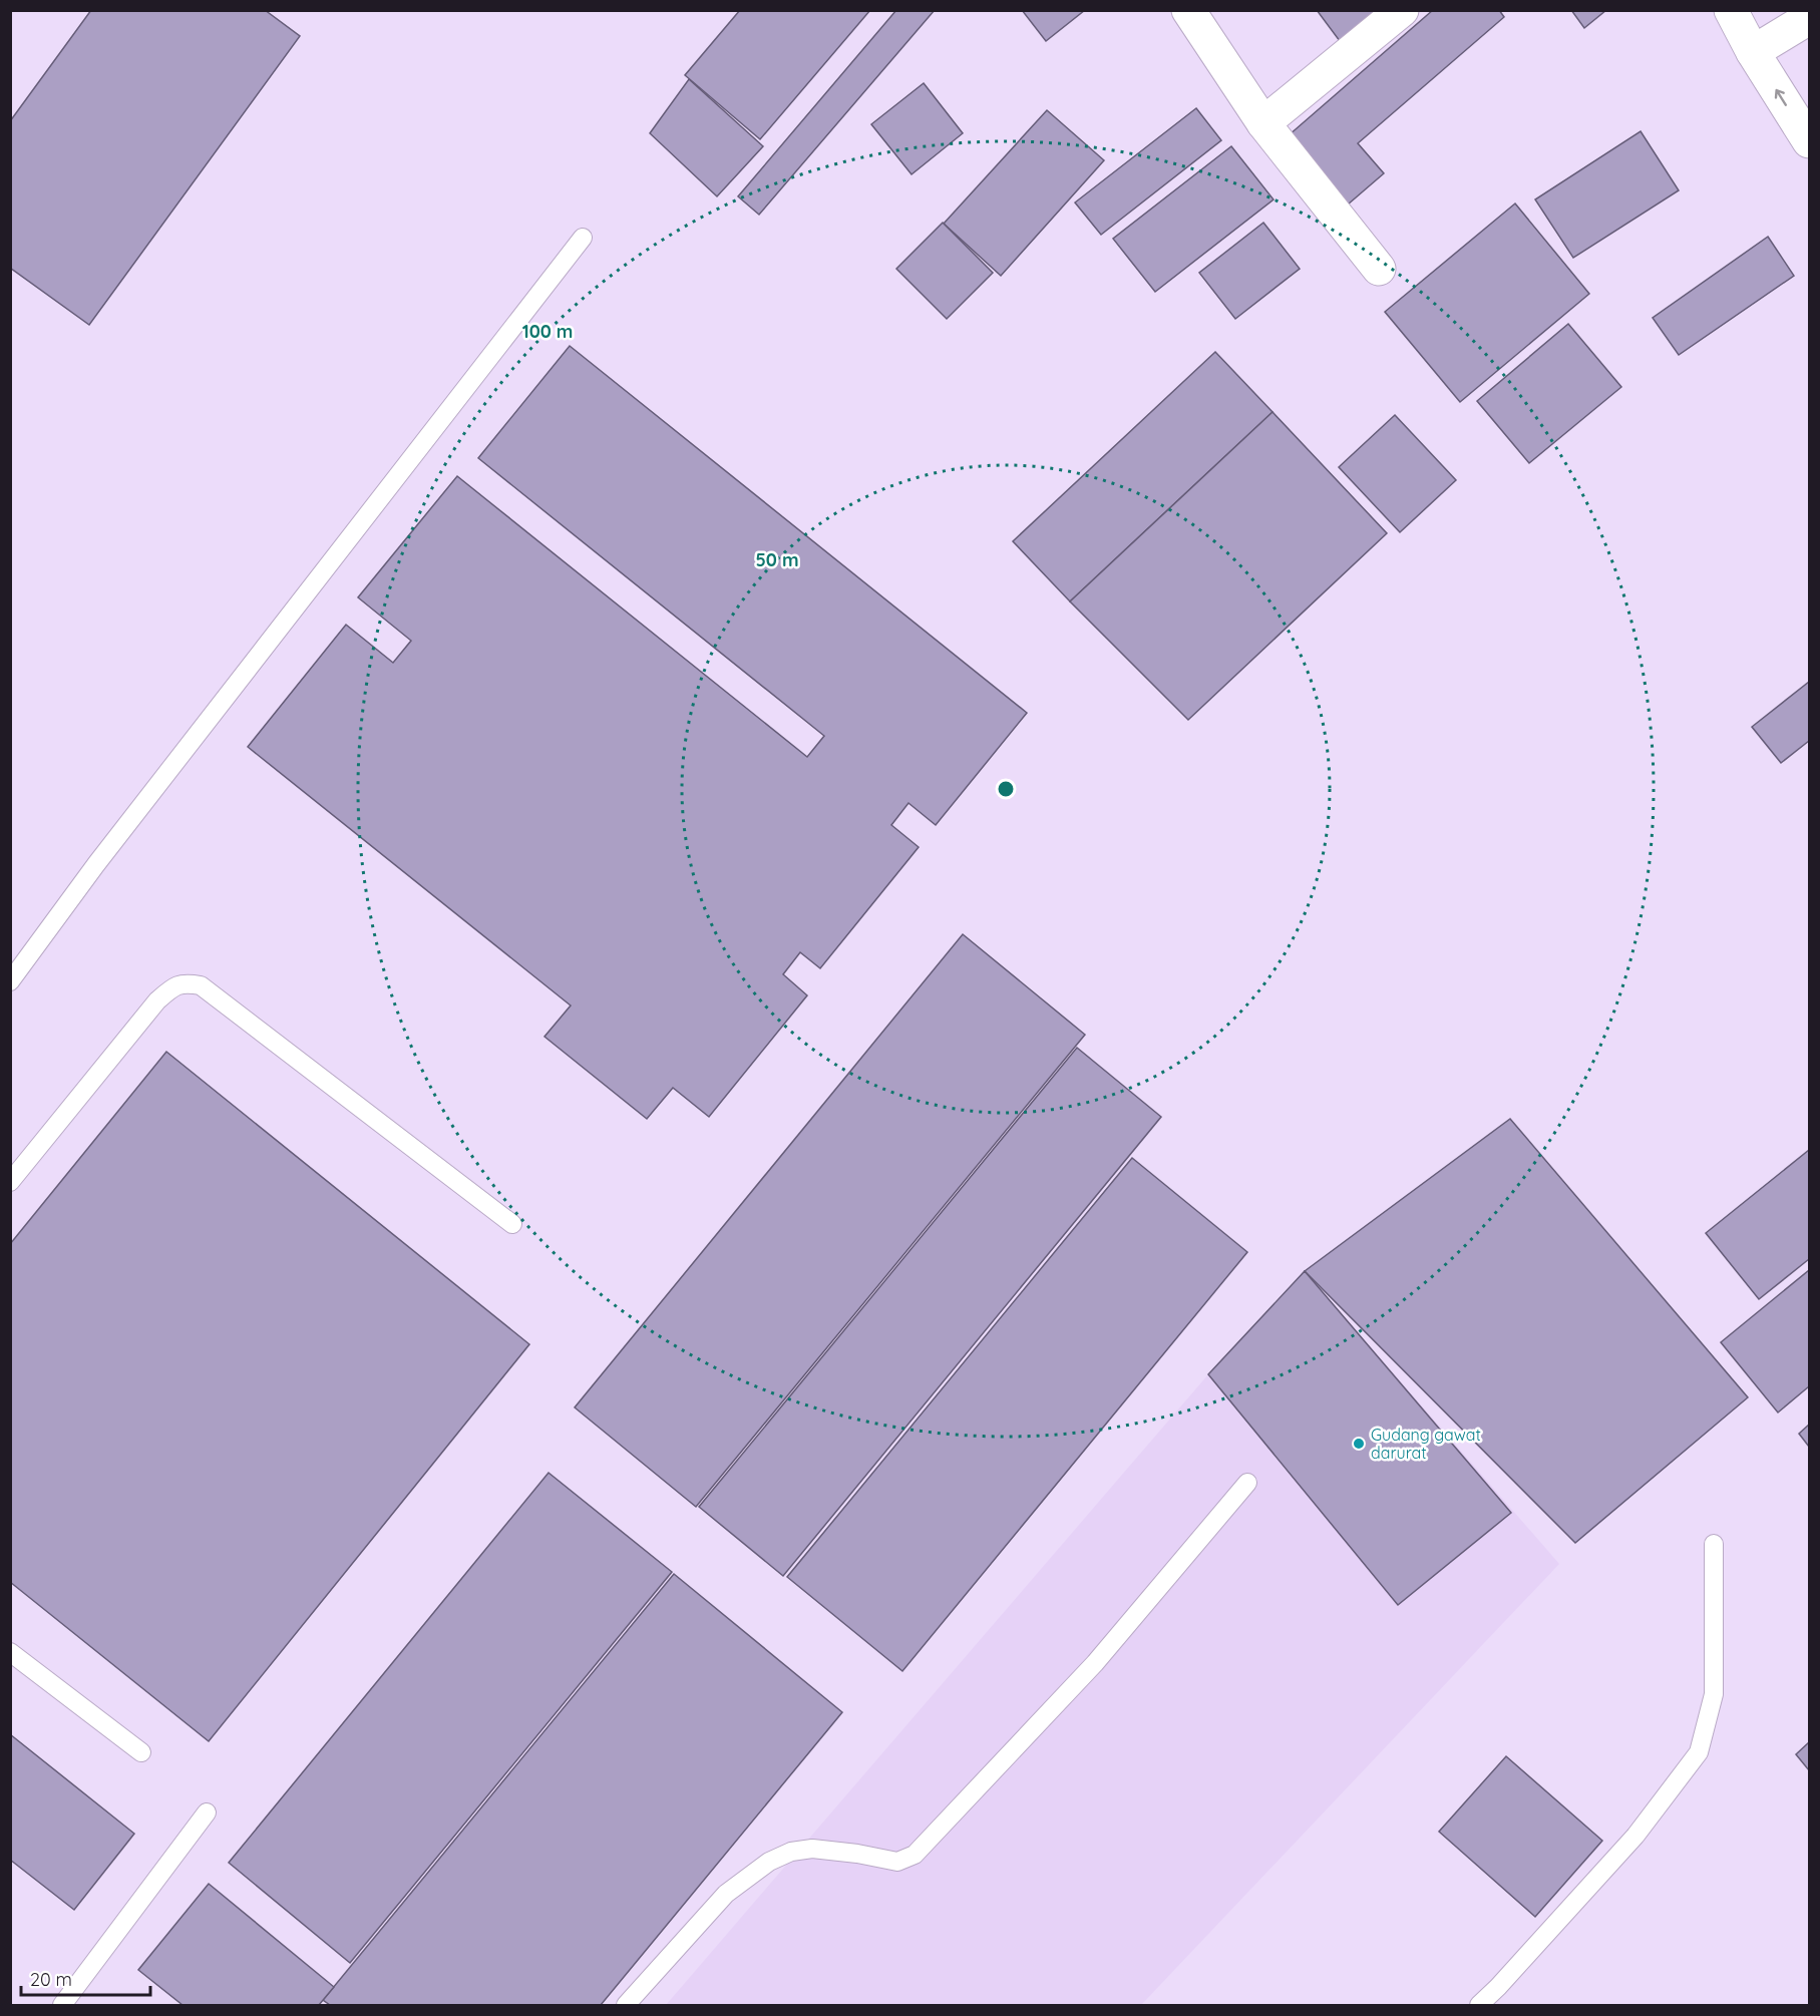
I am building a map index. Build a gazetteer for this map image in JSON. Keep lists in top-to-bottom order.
{
  "places": ["Gudang gawat darurat"],
  "scale_bar": "20 m",
  "rings": ["100 m", "50 m"]
}
